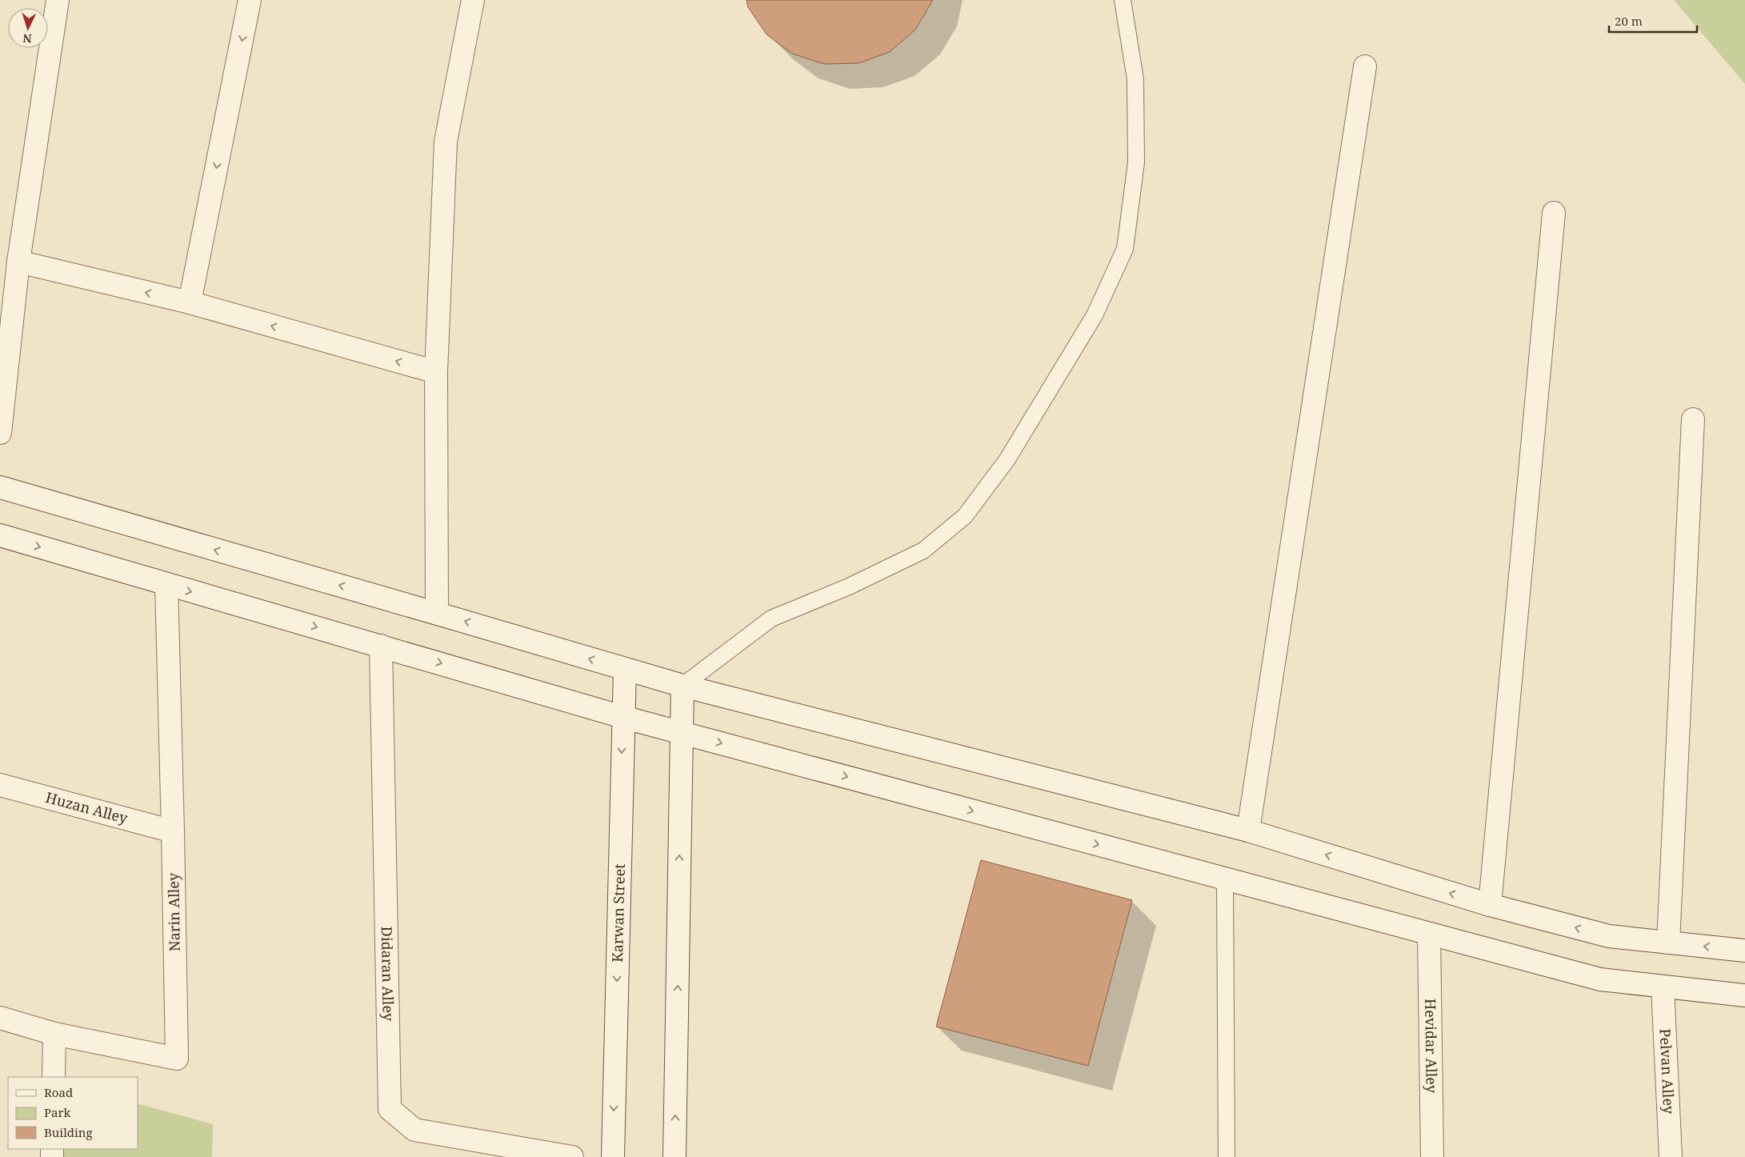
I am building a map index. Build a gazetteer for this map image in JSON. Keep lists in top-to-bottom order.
{
  "streets": {
    "street": [
      "Huzan Alley",
      "Narin Alley",
      "Karwan Street",
      "Didaran Alley",
      "Hevidar Alley",
      "Pelvan Alley"
    ]
  },
  "crossings": [
    ["Huzan Alley", "Narin Alley"]
  ],
  "legend": ["Road", "Park", "Building"],
  "scale_bar": "20 m",
  "north": "bottom"
}
